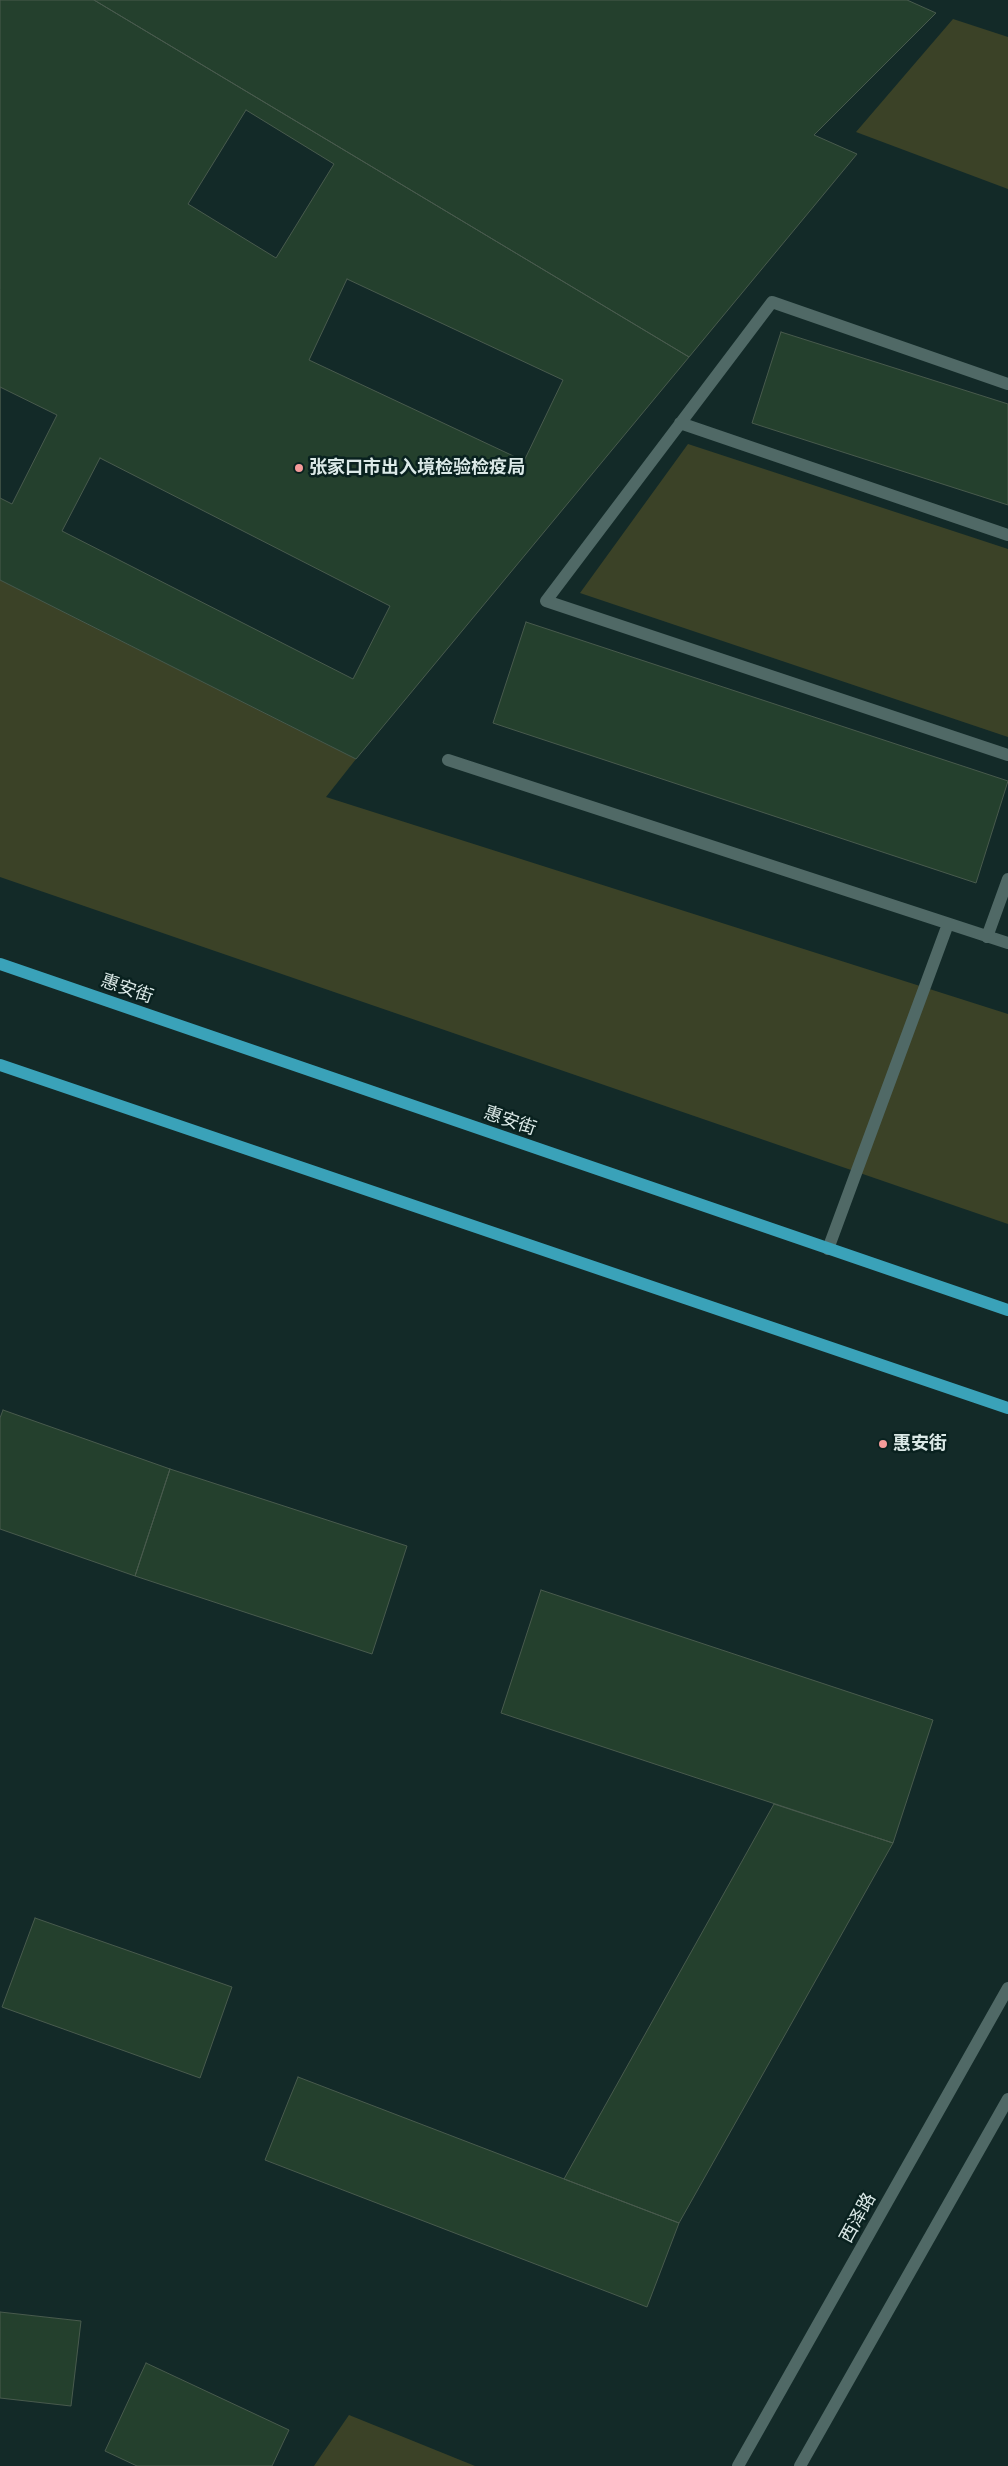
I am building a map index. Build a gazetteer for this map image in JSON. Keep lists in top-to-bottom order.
{
  "streets": {
    "main road": ["惠安街"],
    "street": ["西泽路"]
  },
  "places": ["张家口市出入境检验检疫局", "惠安街"]
}
